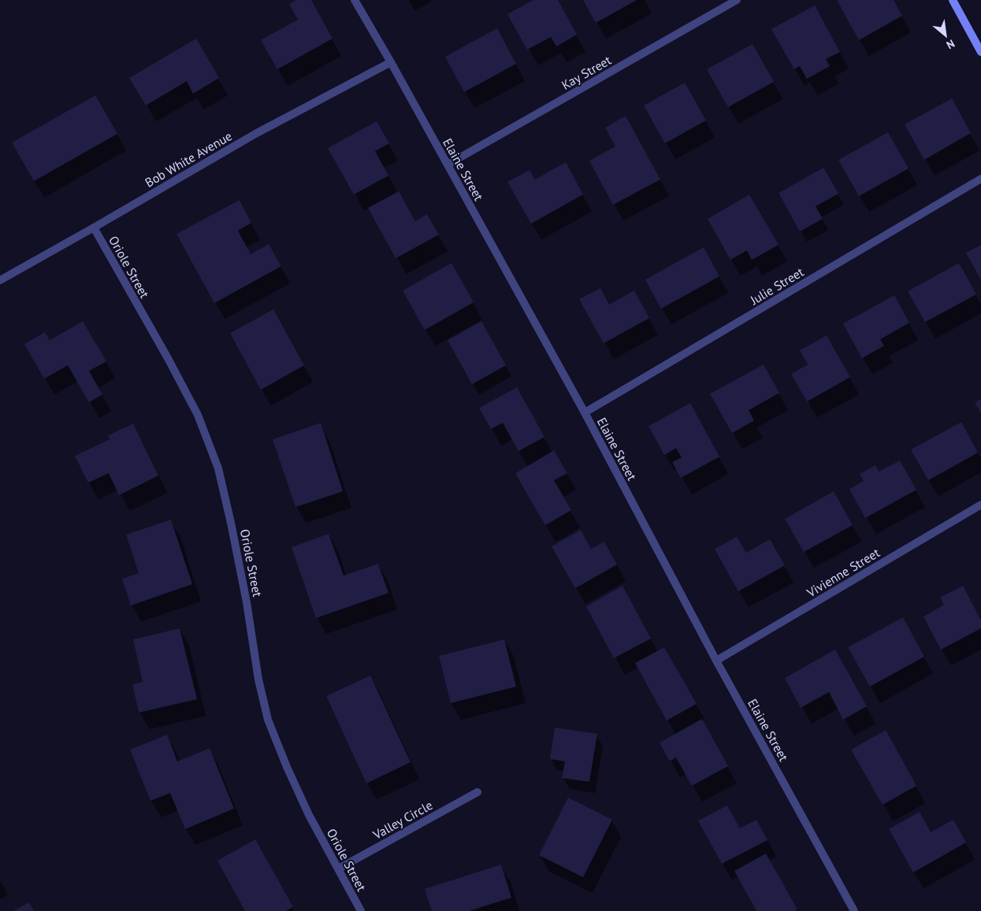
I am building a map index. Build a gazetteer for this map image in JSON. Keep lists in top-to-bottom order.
{
  "streets": {
    "street": [
      "Kay Street",
      "Bob White Avenue",
      "Elaine Street",
      "Oriole Street",
      "Julie Street",
      "Vivienne Street",
      "Valley Circle"
    ]
  },
  "crossings": [
    ["Kay Street", "Elaine Street"],
    ["Bob White Avenue", "Elaine Street"],
    ["Bob White Avenue", "Oriole Street"],
    ["Elaine Street", "Julie Street"],
    ["Elaine Street", "Vivienne Street"],
    ["Oriole Street", "Valley Circle"]
  ],
  "north": "bottom right"
}
